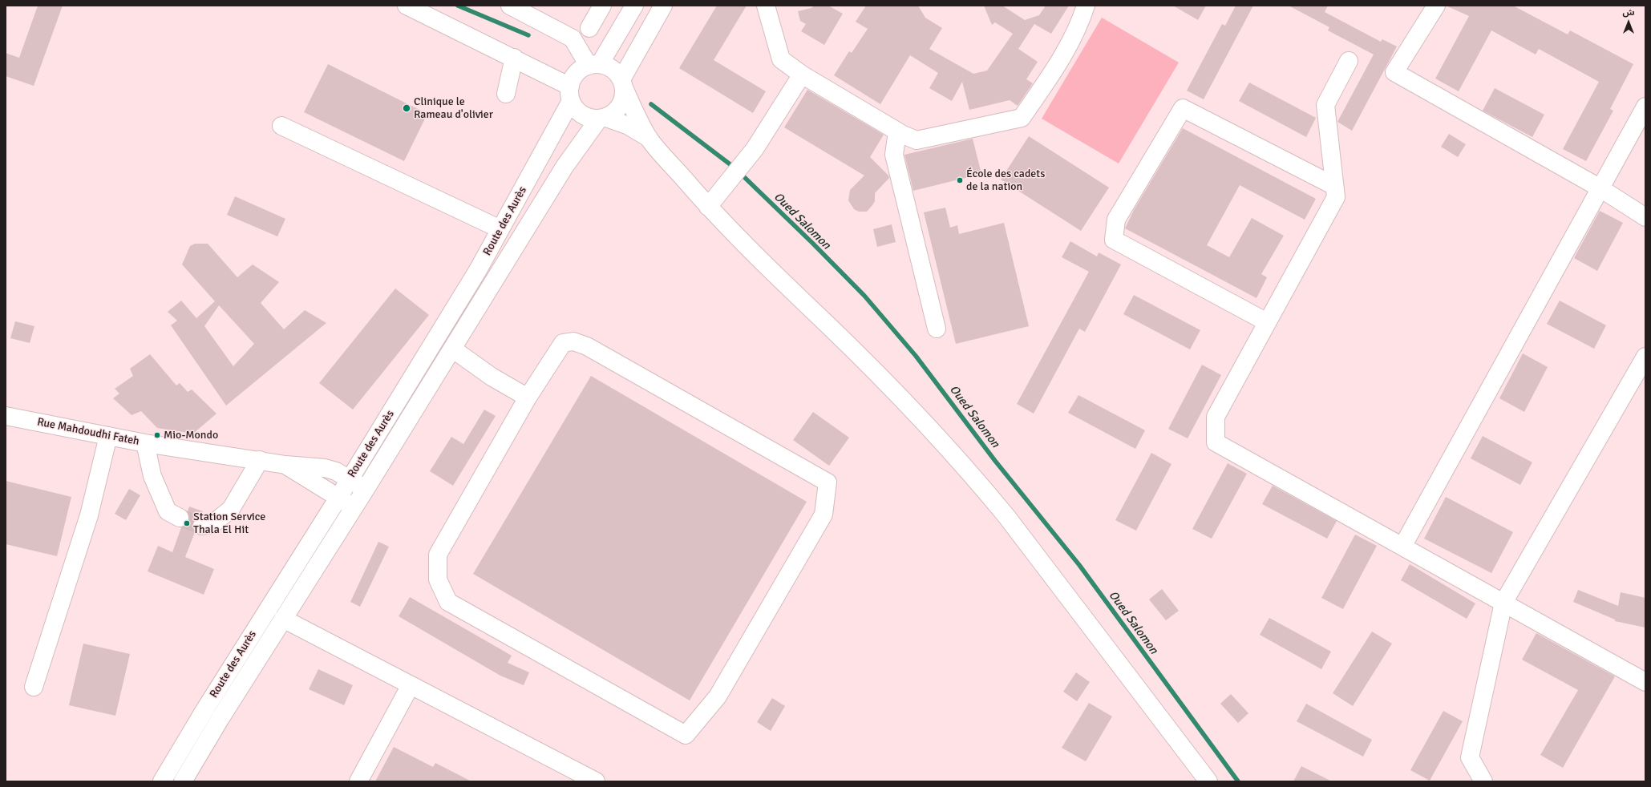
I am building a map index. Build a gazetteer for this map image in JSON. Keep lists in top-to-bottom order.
{
  "streets": {
    "street": ["Route des Aurès", "Rue Mahdoudhi Fateh"]
  },
  "crossings": [
    ["Route des Aurès", "Rue Mahdoudhi Fateh"]
  ],
  "water": ["Oued Salomon"],
  "places": [
    "Clinique le Rameau d'olivier",
    "École des cadets de la nation",
    "Mio-Mondo",
    "Station Service Thala El Hit"
  ],
  "north": "top"
}
